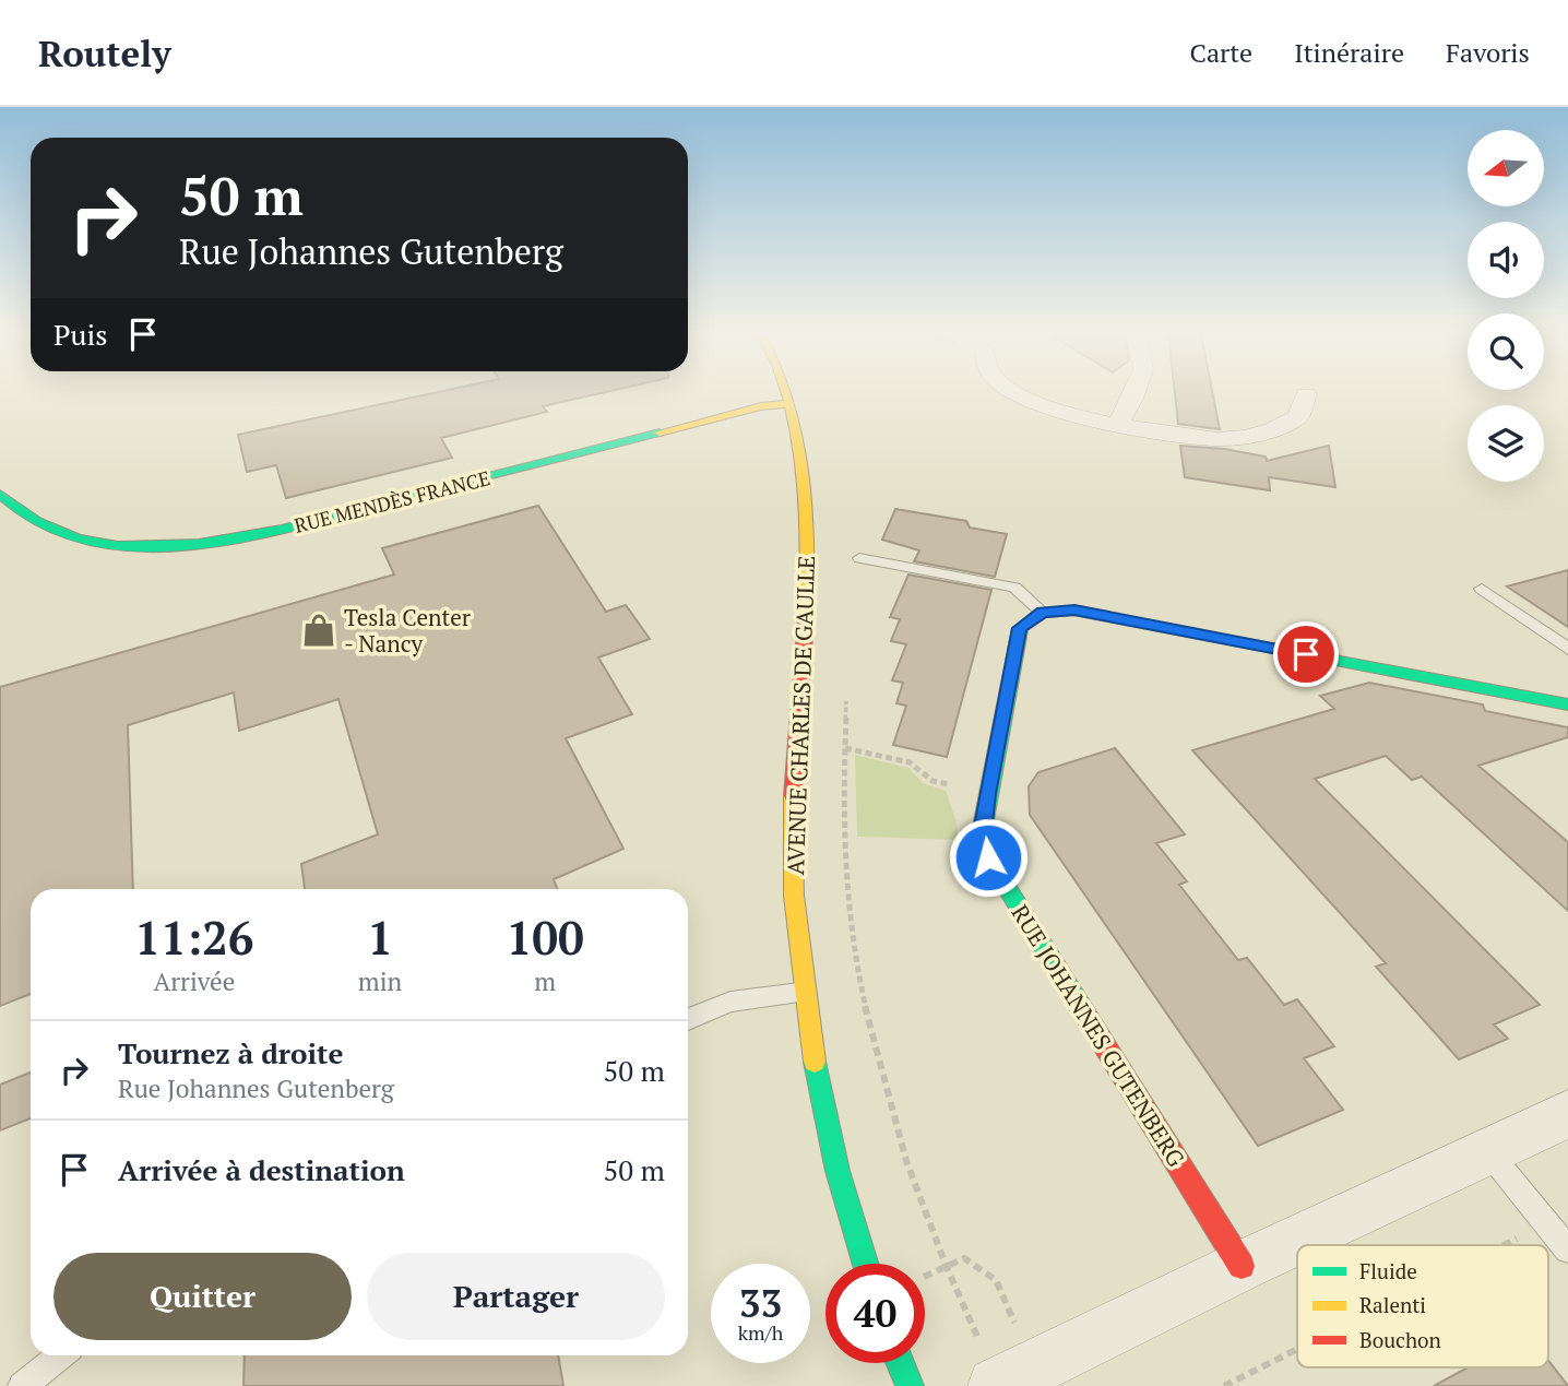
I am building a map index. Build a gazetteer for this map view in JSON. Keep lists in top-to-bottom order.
{
  "streets": {
    "street": ["RUE MENDÈS FRANCE", "AVENUE CHARLES DE GAULLE", "RUE JOHANNES GUTENBERG"]
  },
  "crossings": [
    ["RUE MENDÈS FRANCE", "AVENUE CHARLES DE GAULLE"]
  ],
  "places": {
    "shop": ["Tesla Center - Nancy"]
  },
  "legend": ["Fluide", "Ralenti", "Bouchon"],
  "north": "left",
  "page": {
    "header": "Routely",
    "nav": ["Carte", "Itinéraire", "Favoris"],
    "turn": ["50 m", "Rue Johannes Gutenberg"],
    "then": "Puis",
    "eta": [
      "11:26",
      "Arrivée",
      "1",
      "min",
      "100",
      "m"
    ],
    "list": [
      {
        "name": "Tournez à droite",
        "note": "Rue Johannes Gutenberg",
        "value": "50 m"
      },
      {
        "name": "Arrivée à destination",
        "value": "50 m"
      }
    ],
    "buttons": ["Quitter", "Partager"],
    "speed": "33 km/h",
    "limit": "40"
  }
}
